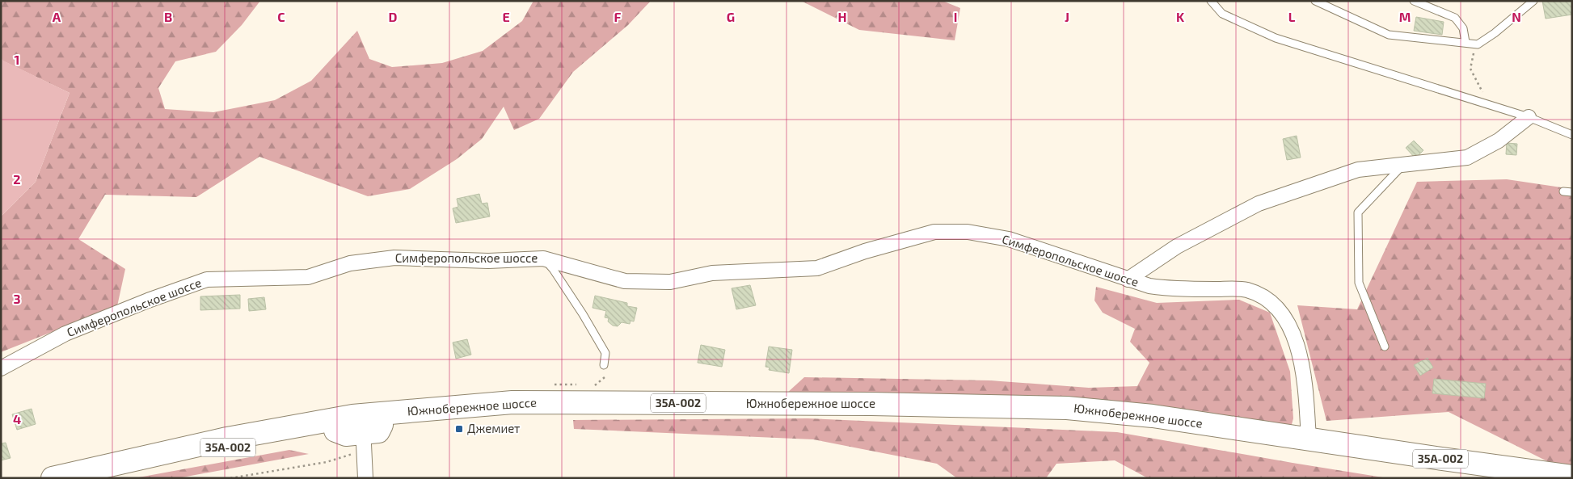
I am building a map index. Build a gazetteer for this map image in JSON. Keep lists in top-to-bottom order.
{
  "streets": {
    "highway": ["35А-002", "Южнобережное шоссе"],
    "street": ["Симферопольское шоссе"]
  },
  "crossings": [
    ["Симферопольское шоссе", "Южнобережное шоссе"]
  ],
  "places": {
    "transit": ["Джемиет"]
  },
  "grid": {
    "columns": [
      "A",
      "B",
      "C",
      "D",
      "E",
      "F",
      "G",
      "H",
      "I",
      "J",
      "K",
      "L",
      "M",
      "N"
    ],
    "rows": [
      "1",
      "2",
      "3",
      "4"
    ]
  }
}
